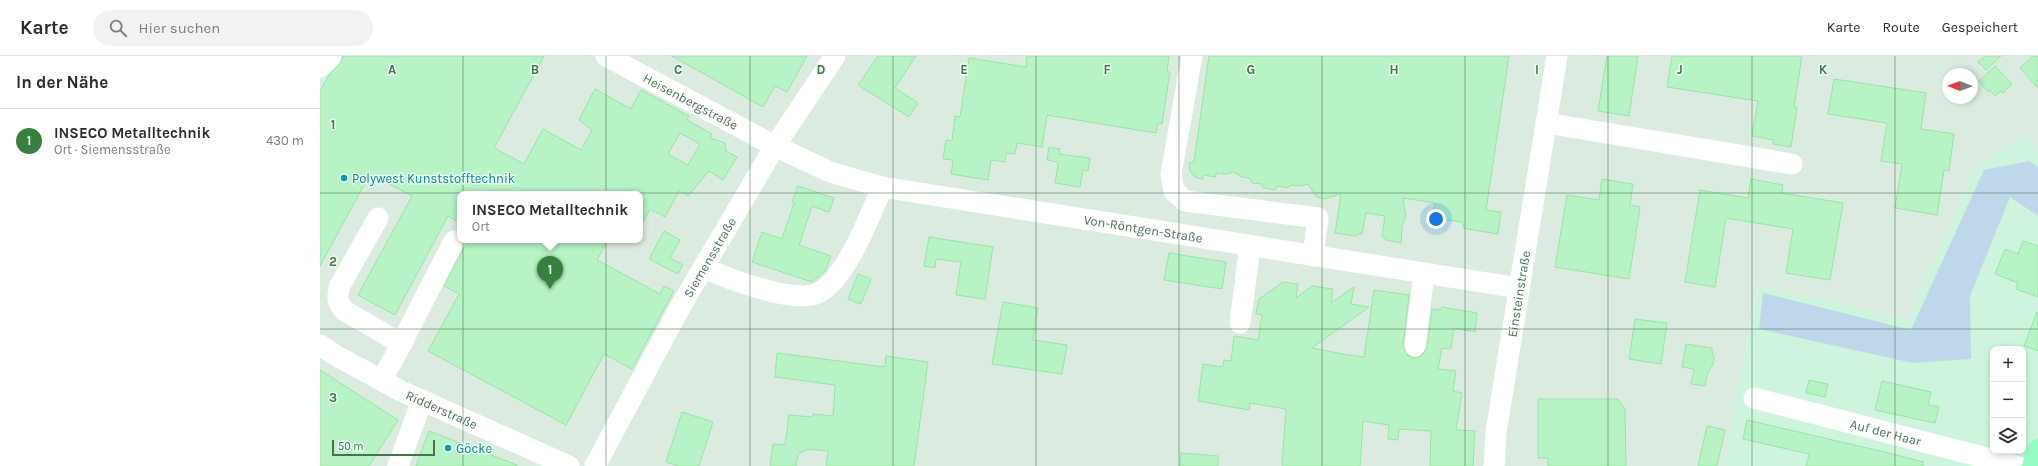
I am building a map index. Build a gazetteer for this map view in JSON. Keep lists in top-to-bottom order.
{
  "streets": {
    "street": [
      "Heisenbergstraße",
      "Von-Röntgen-Straße",
      "Siemensstraße",
      "Einsteinstraße",
      "Ridderstraße",
      "Auf der Haar"
    ]
  },
  "crossings": [
    ["Heisenbergstraße", "Von-Röntgen-Straße"],
    ["Heisenbergstraße", "Siemensstraße"],
    ["Von-Röntgen-Straße", "Siemensstraße"],
    ["Von-Röntgen-Straße", "Einsteinstraße"]
  ],
  "places": ["Polywest Kunststofftechnik", "Göcke"],
  "scale_bar": "50 m",
  "north": "left",
  "page": {
    "header": "Karte",
    "search": "Hier suchen",
    "nav": ["Karte", "Route", "Gespeichert"],
    "heading": "In der Nähe",
    "list": [
      {
        "mark": "1",
        "name": "INSECO Metalltechnik",
        "note": "Ort · Siemensstraße",
        "value": "430 m"
      }
    ],
    "popup": ["INSECO Metalltechnik", "Ort"],
    "pins": "1",
    "map_buttons": ["+", "−"],
    "scale": "50 m"
  },
  "grid": {
    "columns": [
      "A",
      "B",
      "C",
      "D",
      "E",
      "F",
      "G",
      "H",
      "I",
      "J",
      "K"
    ],
    "rows": ["1", "2", "3"]
  }
}
